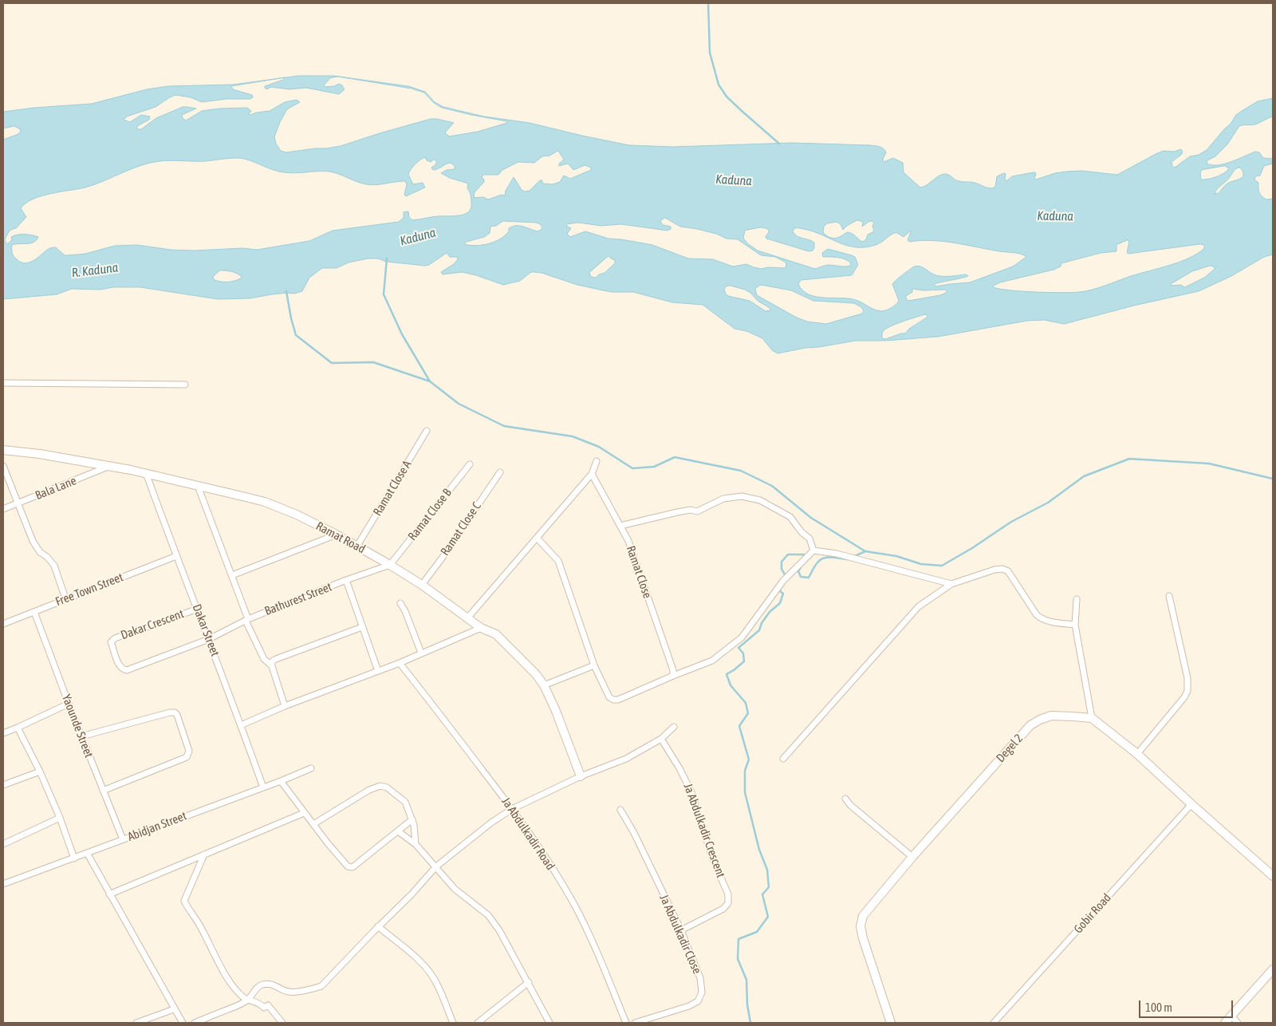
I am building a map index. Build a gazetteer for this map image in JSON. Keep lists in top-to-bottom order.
{
  "streets": {
    "street": [
      "Bala Lane",
      "Ramat Close A",
      "Ramat Close B",
      "Ramat Close C",
      "Ramat Road",
      "Ramat Close",
      "Free Town Street",
      "Bathurest Street",
      "Dakar Crescent",
      "Dakar Street",
      "Yaounde Street",
      "Degel 2",
      "Abidjan Street",
      "Ja Abdulkadir Crescent",
      "Ja Abdulkadir Road",
      "Gobir Road",
      "Ja Abdulkadir Close"
    ]
  },
  "crossings": [
    ["Bala Lane", "Ramat Road"],
    ["Ramat Close A", "Ramat Road"],
    ["Ramat Close B", "Ramat Road"],
    ["Ramat Close B", "Bathurest Street"],
    ["Ramat Close C", "Ramat Road"],
    ["Ramat Road", "Bathurest Street"],
    ["Ramat Road", "Dakar Street"],
    ["Free Town Street", "Dakar Street"],
    ["Free Town Street", "Yaounde Street"],
    ["Bathurest Street", "Dakar Crescent"],
    ["Bathurest Street", "Dakar Street"],
    ["Dakar Crescent", "Dakar Street"],
    ["Dakar Street", "Abidjan Street"],
    ["Yaounde Street", "Abidjan Street"],
    ["Ja Abdulkadir Crescent", "Ja Abdulkadir Close"]
  ],
  "water": ["Kaduna", "R. Kaduna"],
  "scale_bar": "100 m"
}
